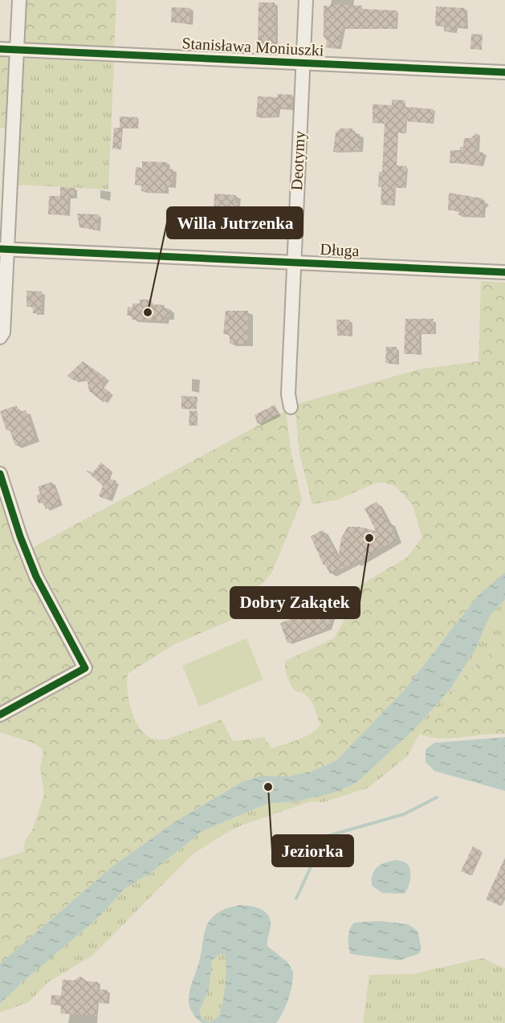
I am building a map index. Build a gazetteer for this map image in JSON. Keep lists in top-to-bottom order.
{
  "streets": {
    "street": ["Stanisława Moniuszki", "Deotymy", "Długa"]
  },
  "crossings": [
    ["Stanisława Moniuszki", "Deotymy"],
    ["Deotymy", "Długa"]
  ],
  "places": ["Willa Jutrzenka", "Dobry Zakątek", "Jeziorka"]
}
